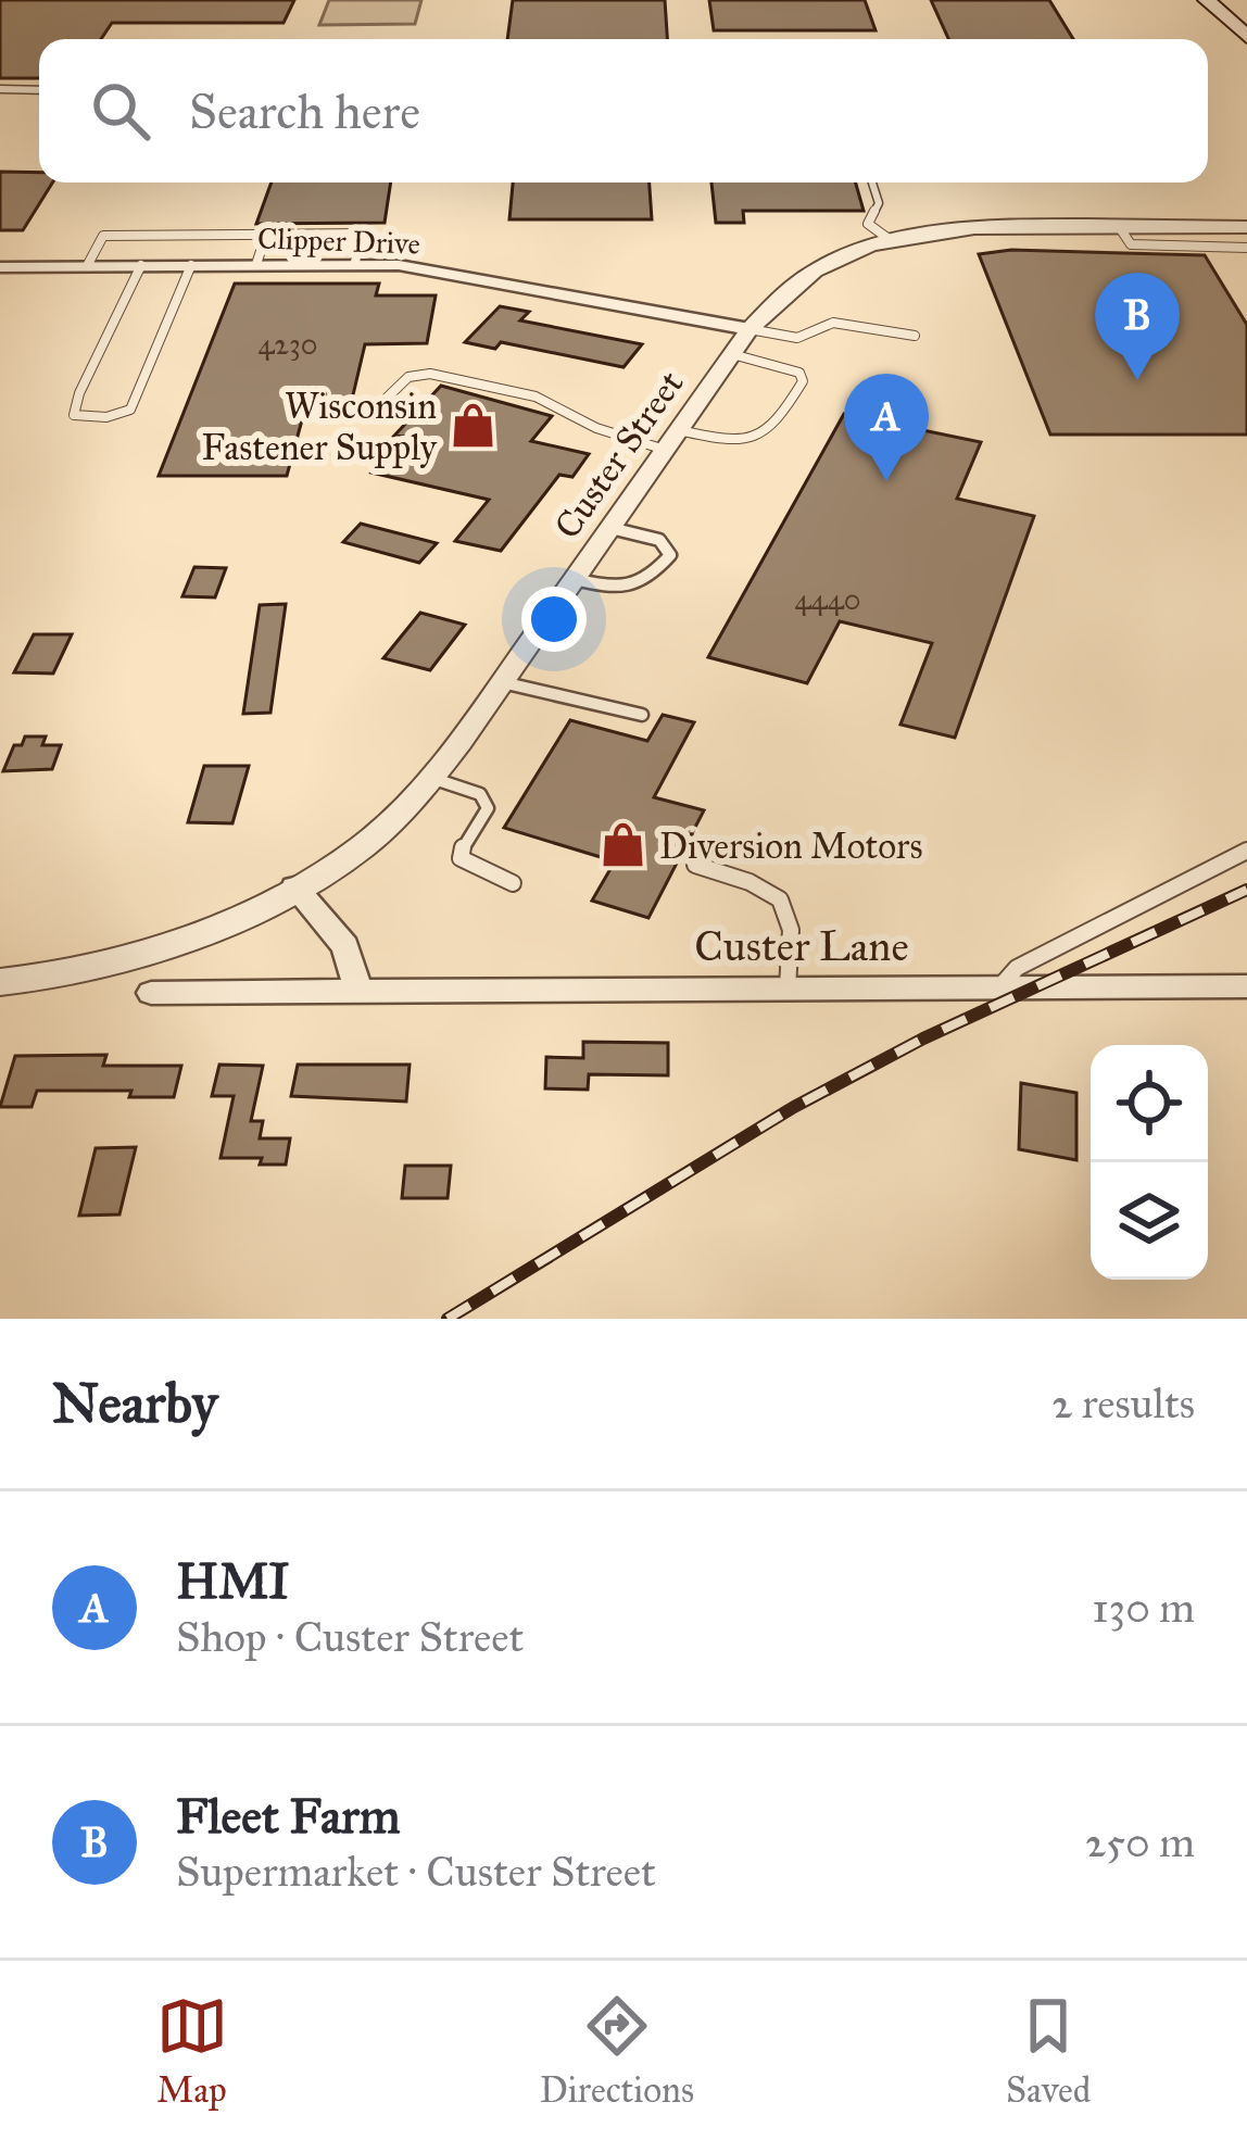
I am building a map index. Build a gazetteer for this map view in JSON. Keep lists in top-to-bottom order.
{
  "streets": {
    "street": ["Clipper Drive", "Custer Street", "Custer Lane"]
  },
  "crossings": [
    ["Clipper Drive", "Custer Street"]
  ],
  "places": {
    "shop": ["Wisconsin Fastener Supply", "Diversion Motors"]
  },
  "house_numbers": ["4230", "4440"],
  "page": {
    "search": "Search here",
    "pins": ["B", "A"],
    "heading": ["Nearby", "2 results"],
    "list": [
      {
        "mark": "A",
        "name": "HMI",
        "note": "Shop · Custer Street",
        "value": "130 m"
      },
      {
        "mark": "B",
        "name": "Fleet Farm",
        "note": "Supermarket · Custer Street",
        "value": "250 m"
      }
    ],
    "nav": ["Map", "Directions", "Saved"]
  }
}
